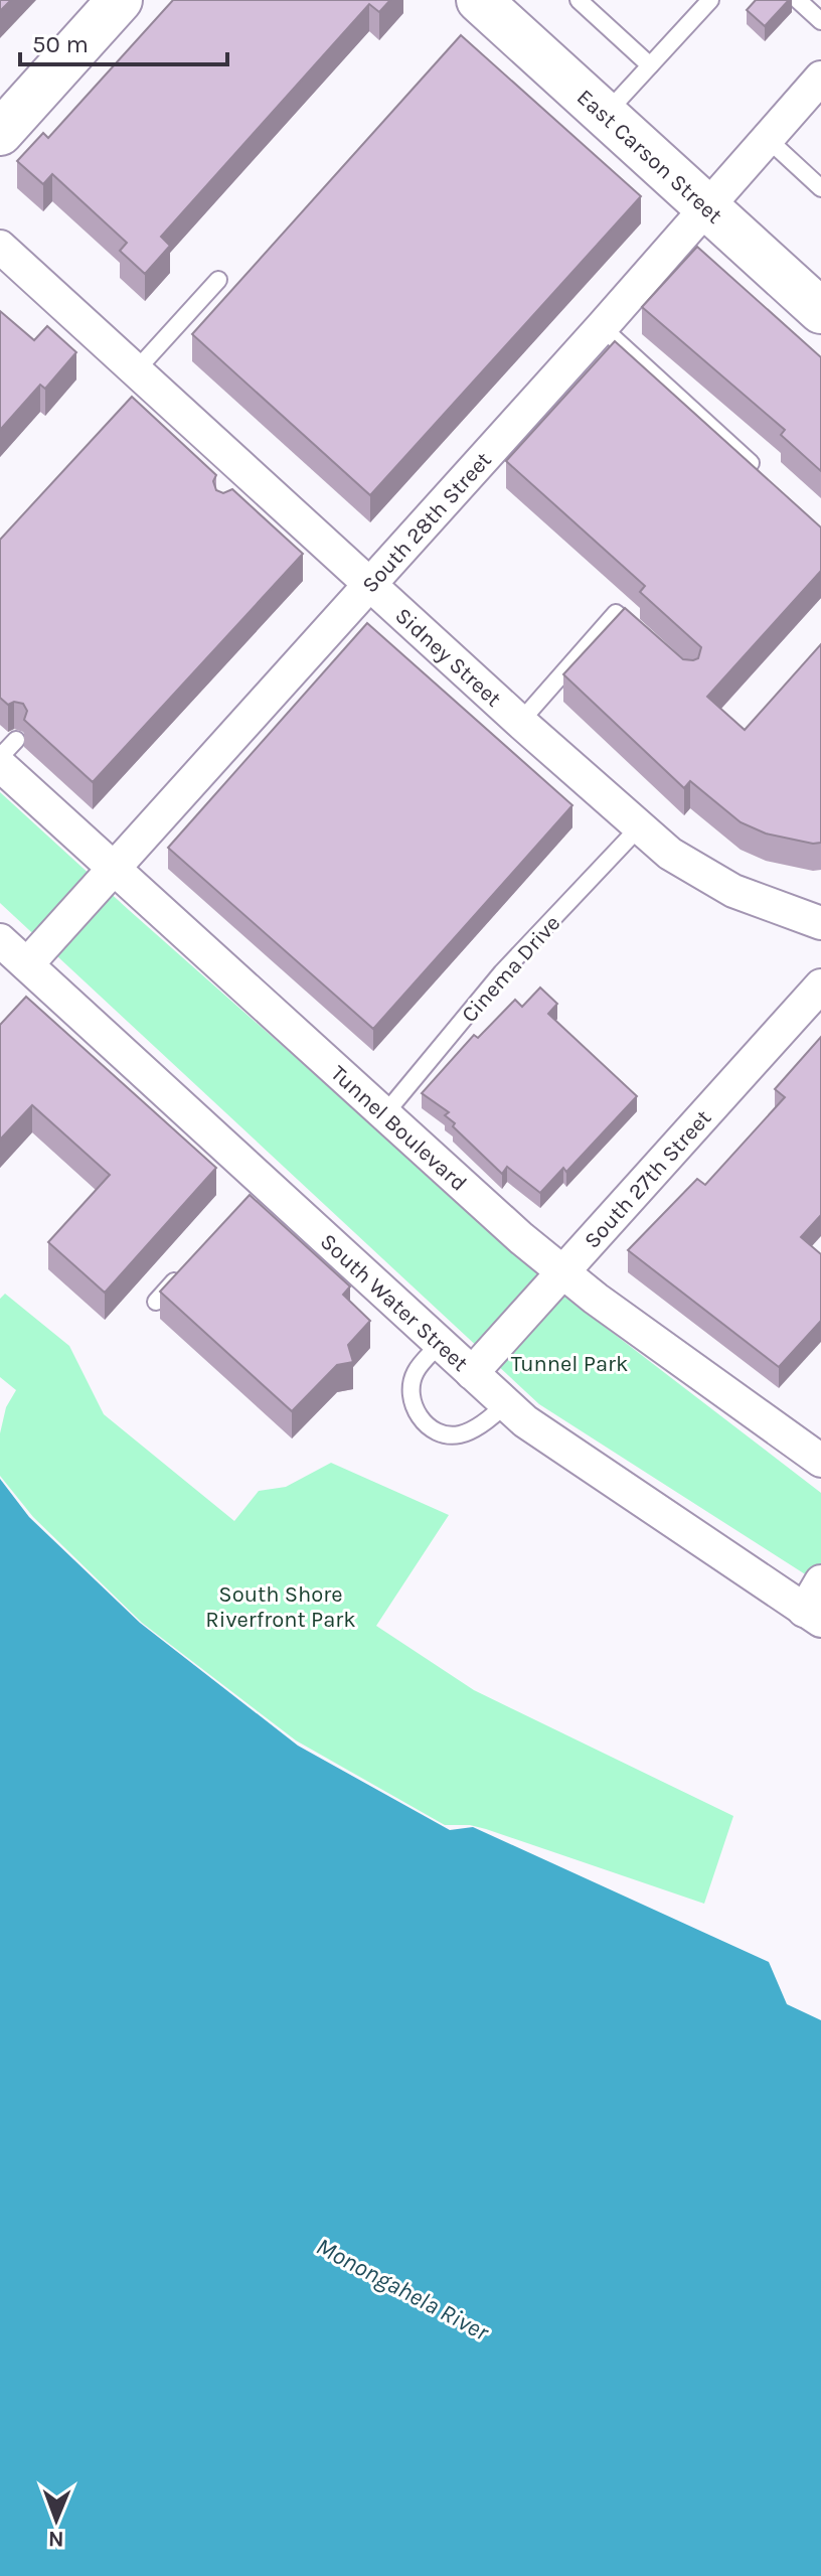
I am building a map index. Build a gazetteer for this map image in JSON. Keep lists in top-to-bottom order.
{
  "streets": {
    "main road": ["East Carson Street"],
    "street": [
      "South 28th Street",
      "Sidney Street",
      "Tunnel Boulevard",
      "South 27th Street",
      "South Water Street"
    ],
    "lane": ["Cinema Drive"]
  },
  "crossings": [
    ["East Carson Street", "South 28th Street"],
    ["South 28th Street", "Sidney Street"],
    ["South 28th Street", "Tunnel Boulevard"],
    ["South 28th Street", "South Water Street"],
    ["Sidney Street", "Cinema Drive"],
    ["Cinema Drive", "Tunnel Boulevard"],
    ["Tunnel Boulevard", "South 27th Street"],
    ["South 27th Street", "South Water Street"]
  ],
  "water": ["Monongahela River"],
  "parks": ["Tunnel Park", "South Shore Riverfront Park"],
  "scale_bar": "50 m",
  "north": "bottom"
}
